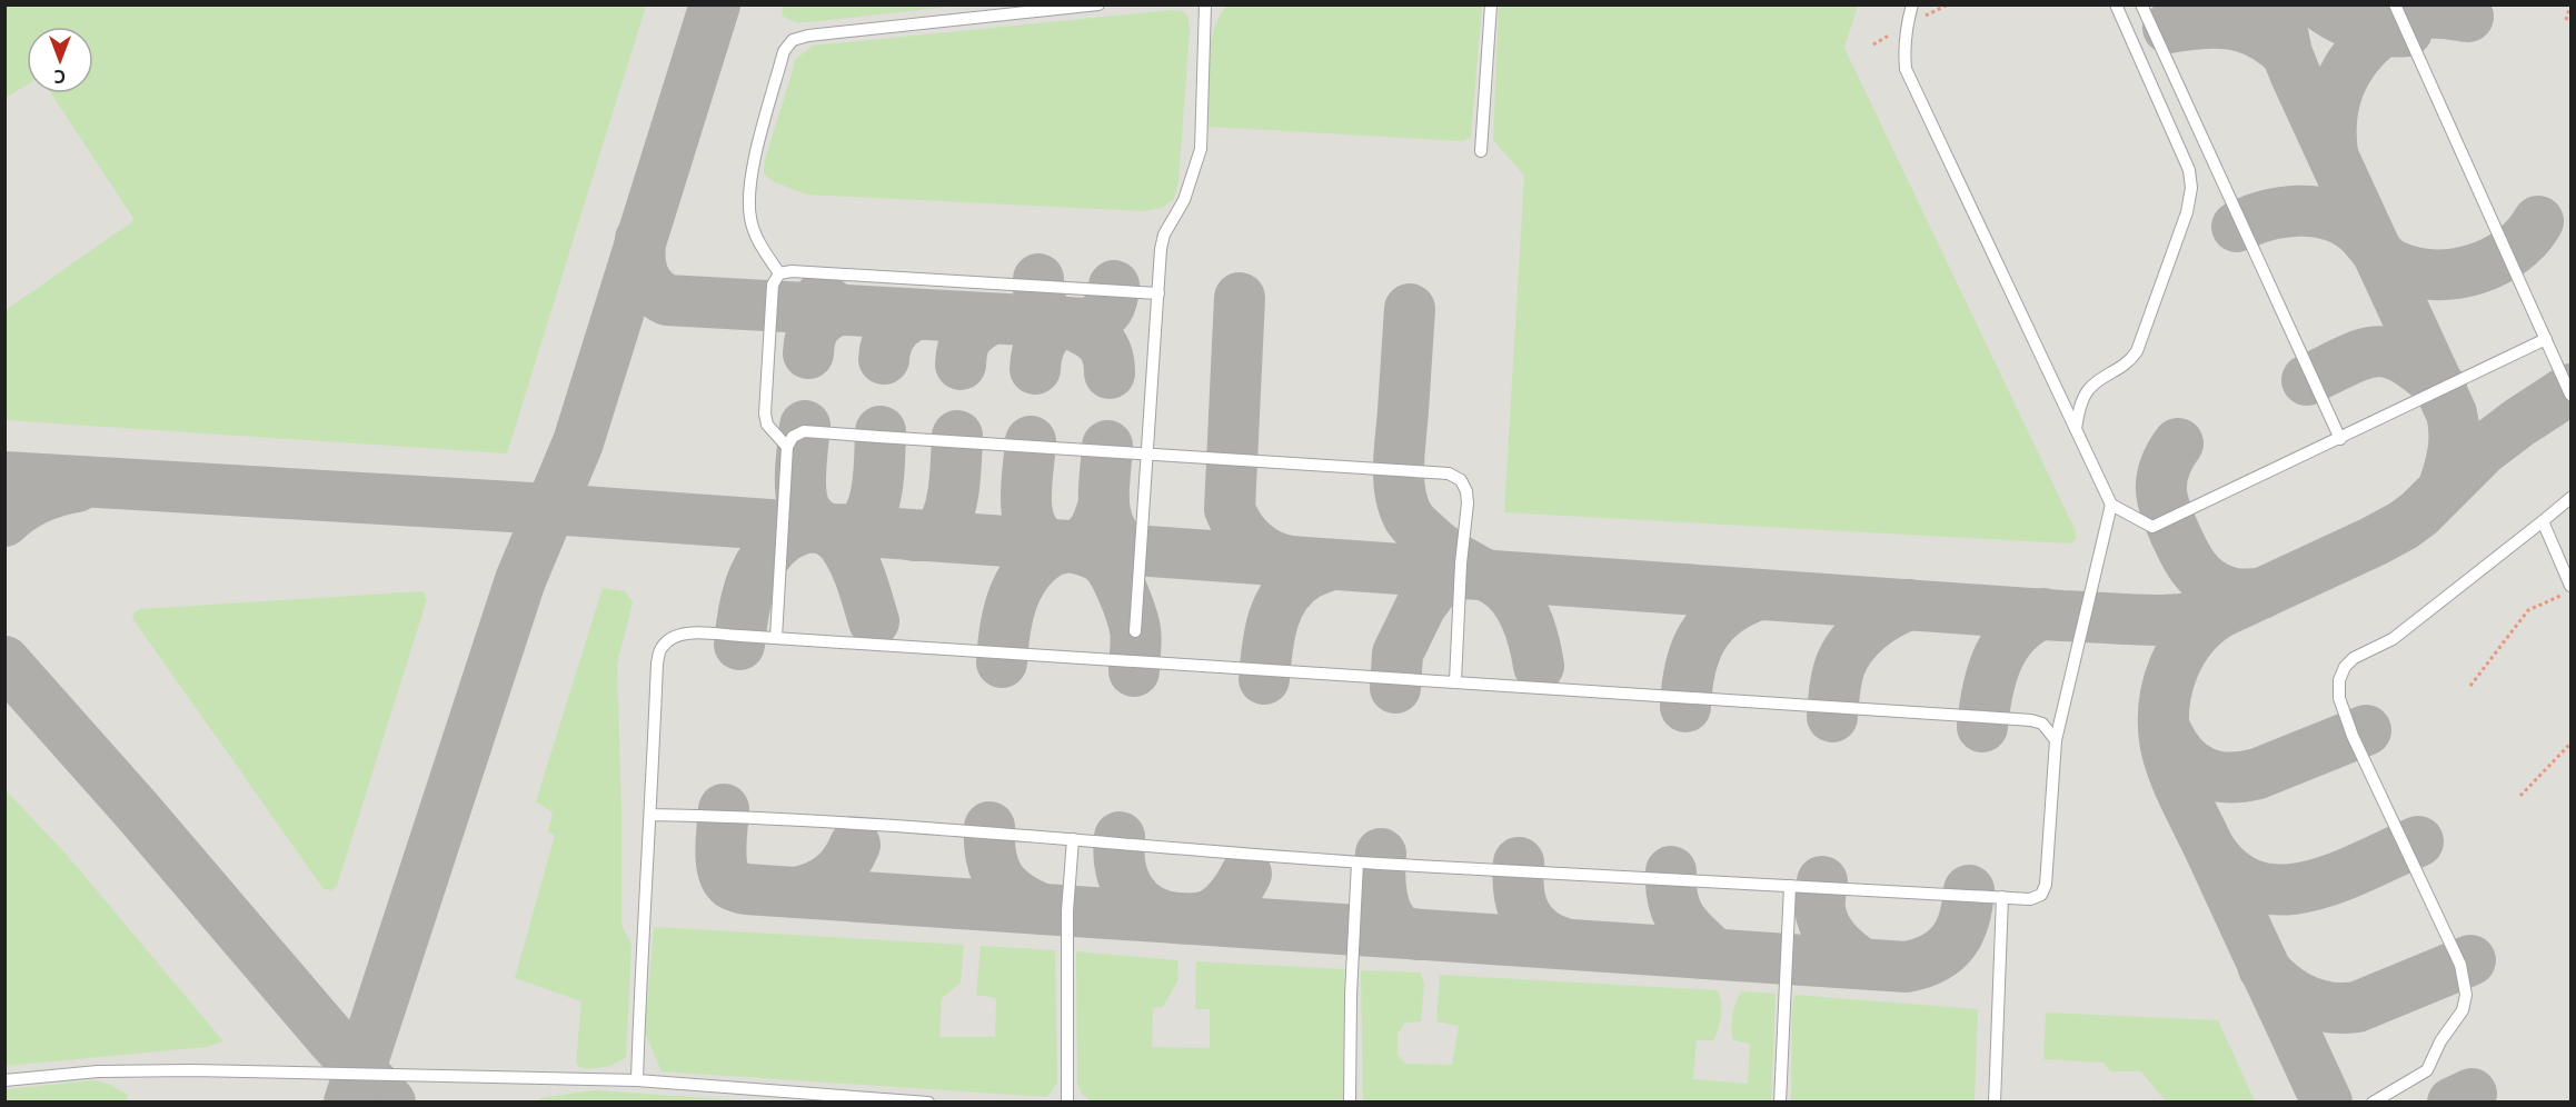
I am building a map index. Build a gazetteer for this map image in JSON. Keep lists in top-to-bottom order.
{
  "north": "bottom"
}
